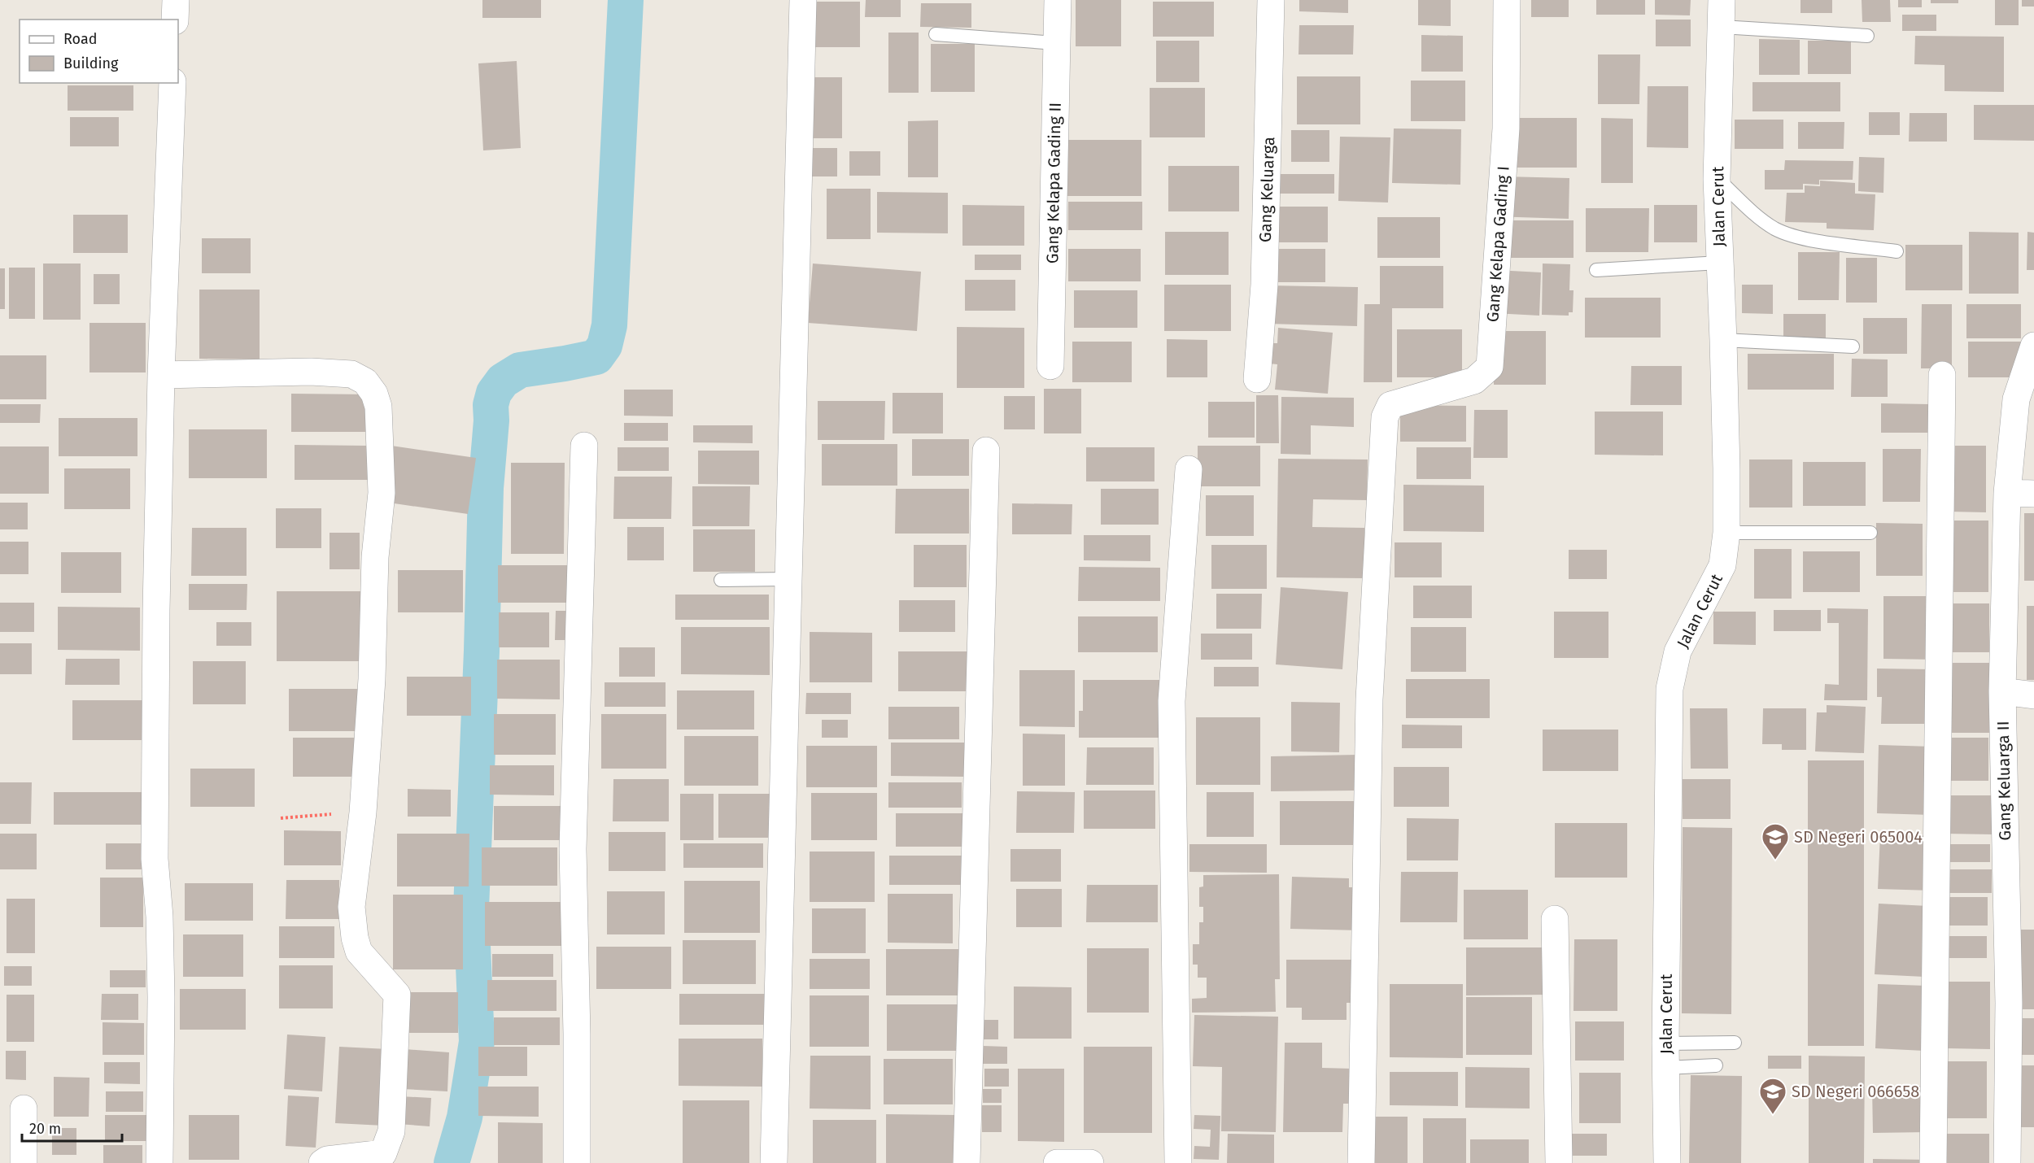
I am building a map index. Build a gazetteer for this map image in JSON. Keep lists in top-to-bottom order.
{
  "streets": {
    "street": [
      "Gang Kelapa Gading II",
      "Gang Keluarga",
      "Jalan Cerut",
      "Gang Kelapa Gading I",
      "Gang Keluarga II"
    ]
  },
  "places": {
    "school or university": ["SD Negeri 065004", "SD Negeri 066658"]
  },
  "legend": ["Road", "Building"],
  "scale_bar": "20 m"
}
